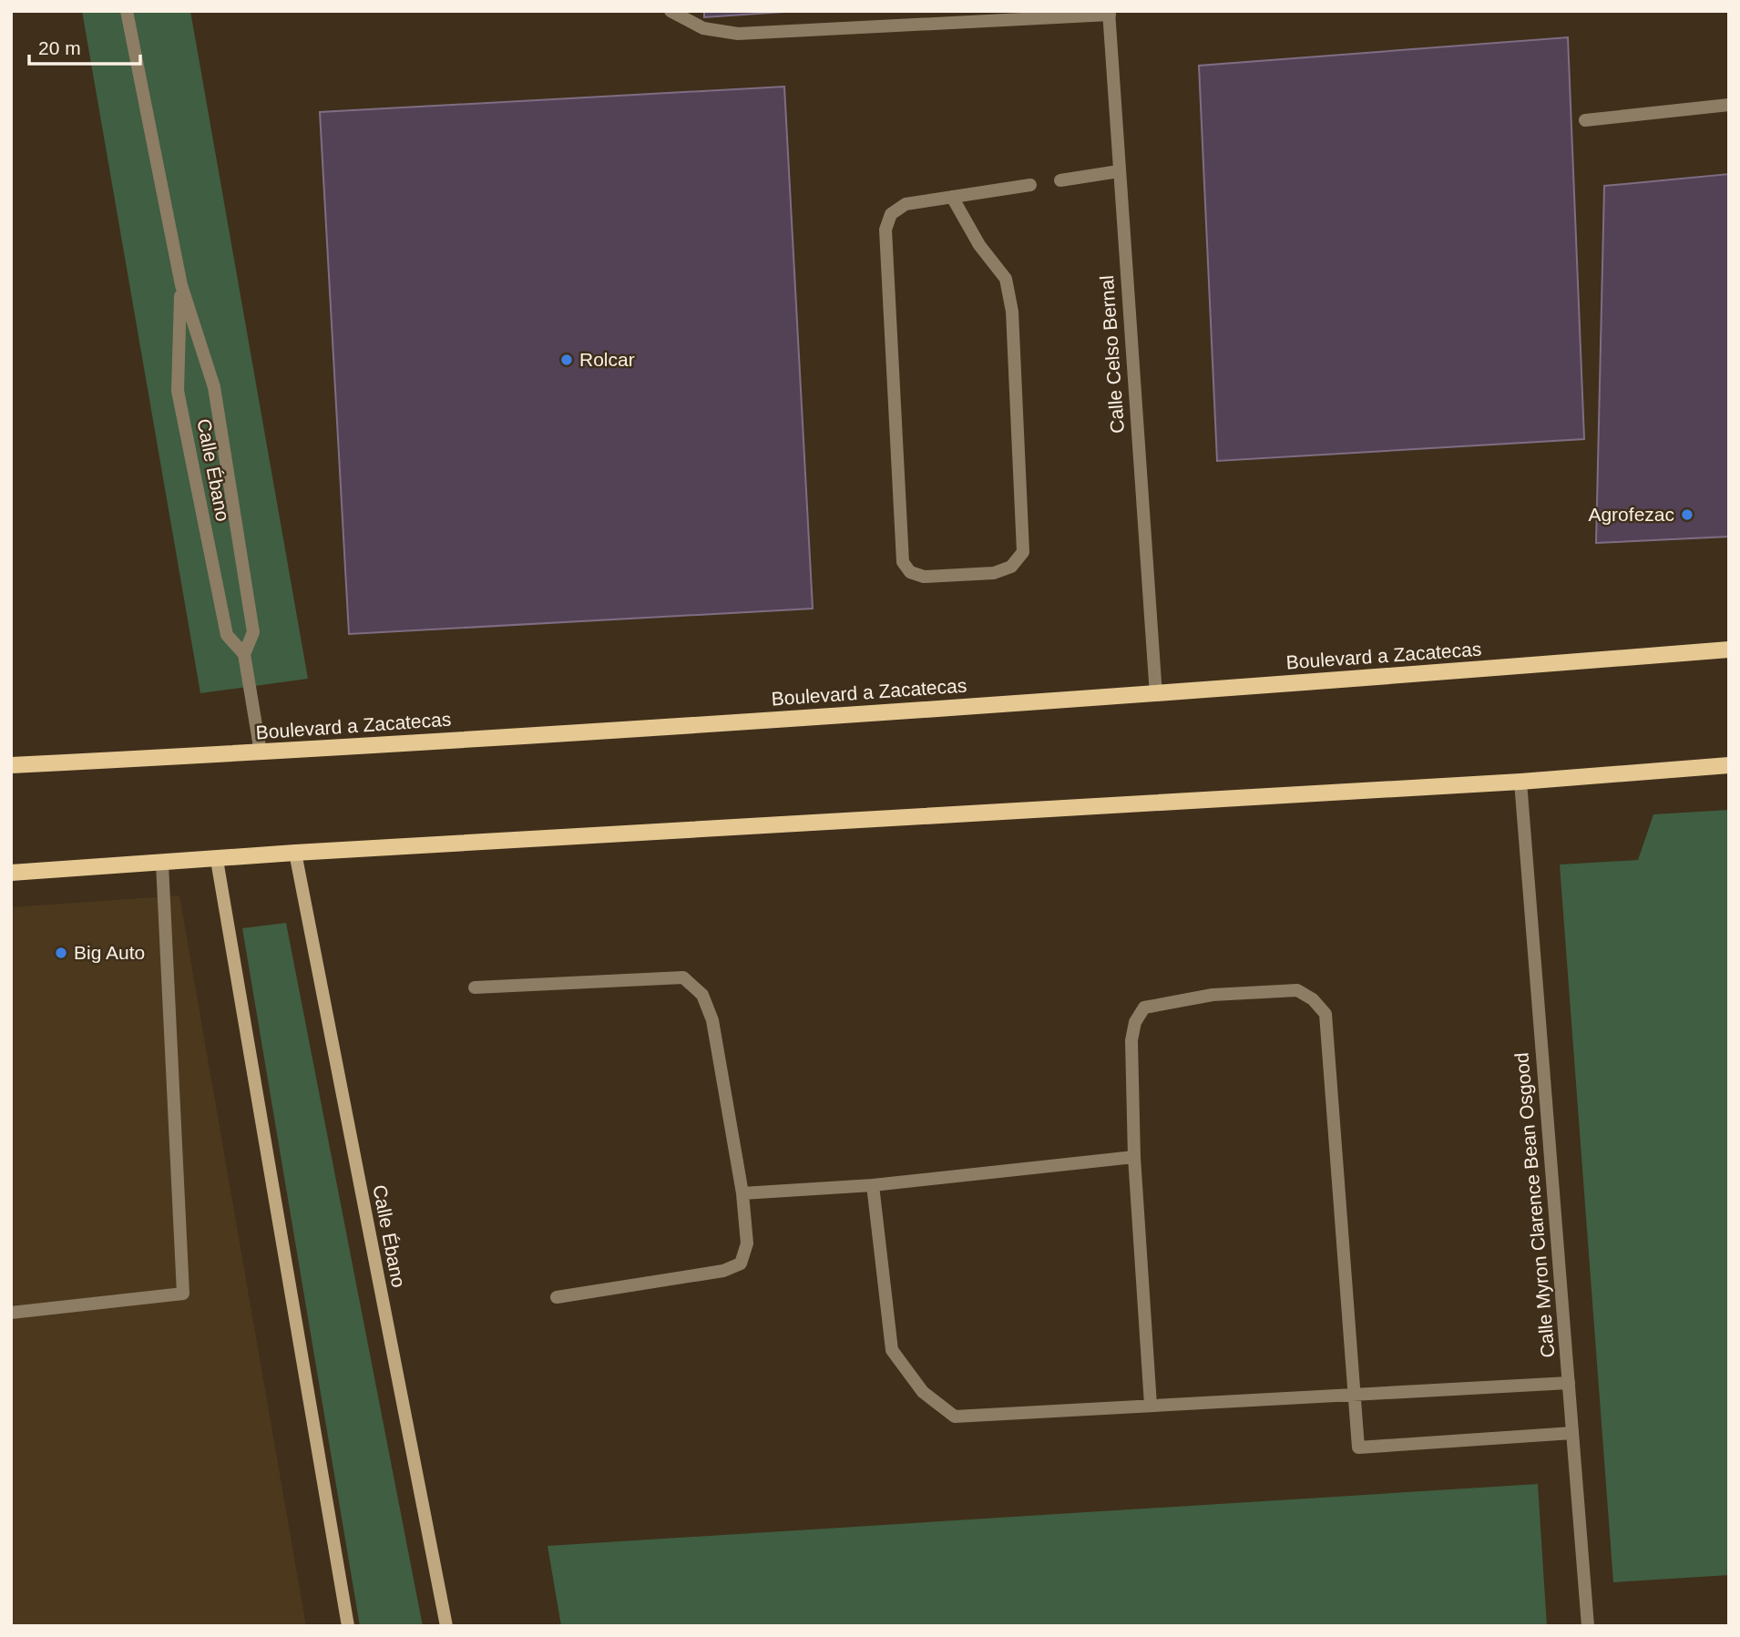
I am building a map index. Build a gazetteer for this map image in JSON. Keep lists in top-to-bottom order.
{
  "streets": {
    "main road": ["Boulevard a Zacatecas"],
    "street": ["Calle Celso Bernal", "Calle Ébano", "Calle Myron Clarence Bean Osgood"]
  },
  "crossings": [
    ["Calle Celso Bernal", "Boulevard a Zacatecas"],
    ["Calle Ébano", "Boulevard a Zacatecas"]
  ],
  "places": ["Rolcar", "Agrofezac", "Big Auto"],
  "scale_bar": "20 m"
}
